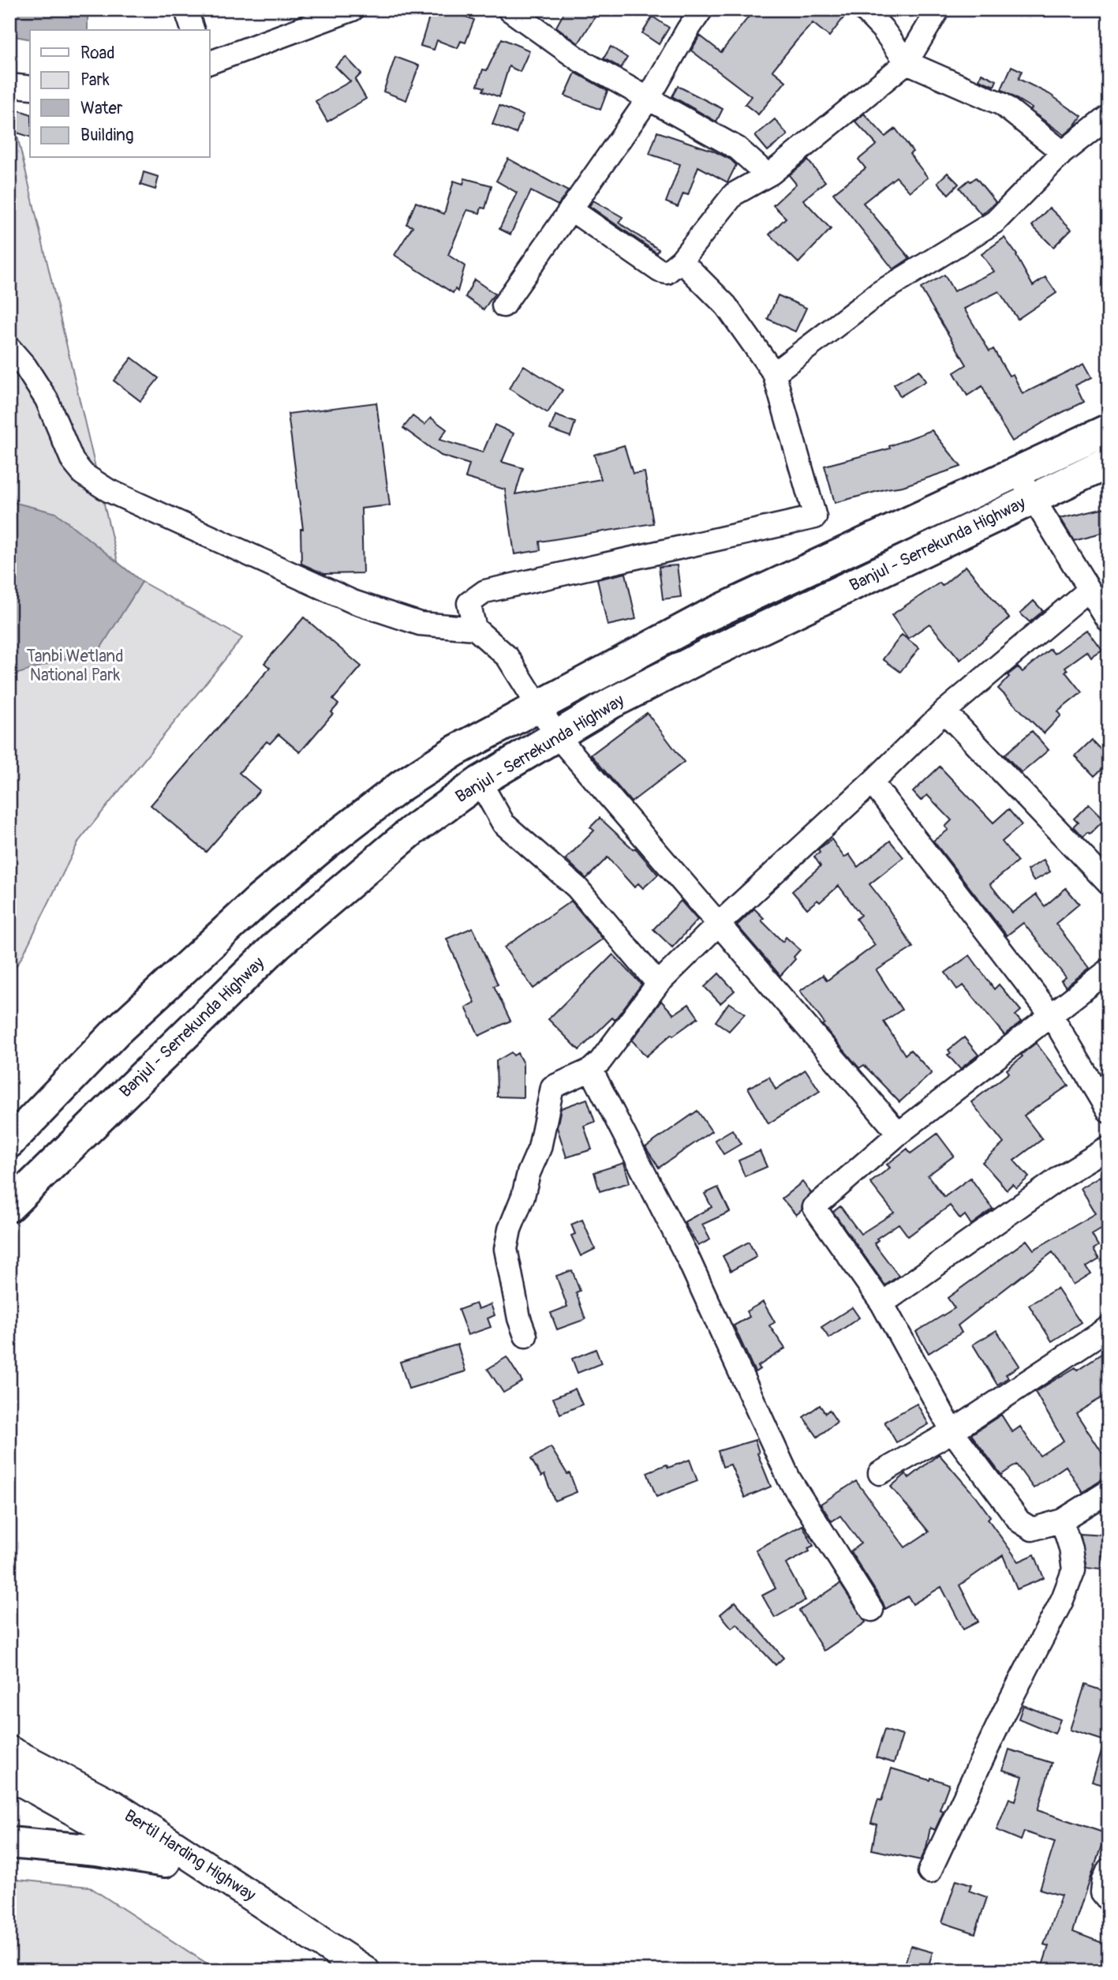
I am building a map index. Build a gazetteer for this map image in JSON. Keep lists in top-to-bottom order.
{
  "streets": {
    "highway": ["Banjul - Serrekunda Highway"],
    "main road": ["Bertil Harding Highway"]
  },
  "parks": ["Tanbi Wetland National Park"],
  "legend": [
    "Road",
    "Park",
    "Water",
    "Building"
  ]
}
